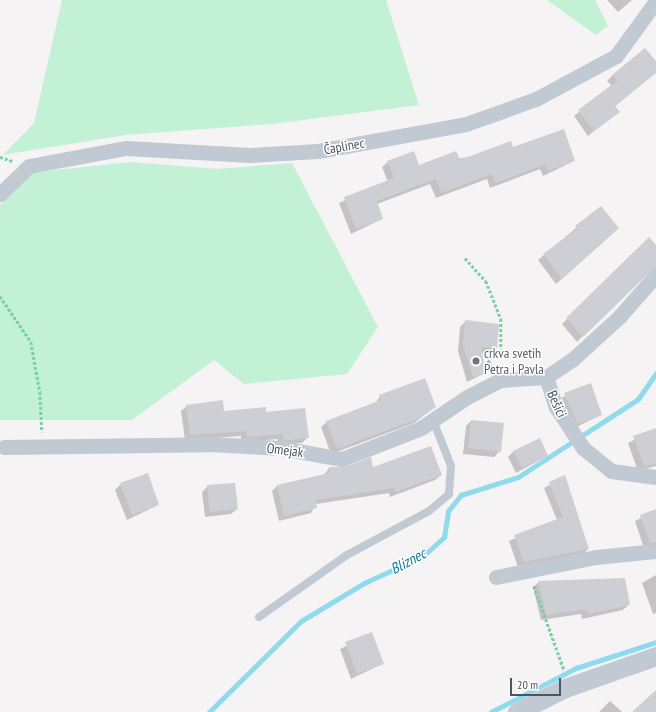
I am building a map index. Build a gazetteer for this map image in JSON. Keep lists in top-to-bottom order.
{
  "streets": {
    "street": ["Čaplinec", "Bešići", "Omejak"]
  },
  "crossings": [
    ["Bešići", "Omejak"]
  ],
  "water": ["Bliznec"],
  "places": ["crkva svetih Petra i Pavla"],
  "scale_bar": "20 m"
}
